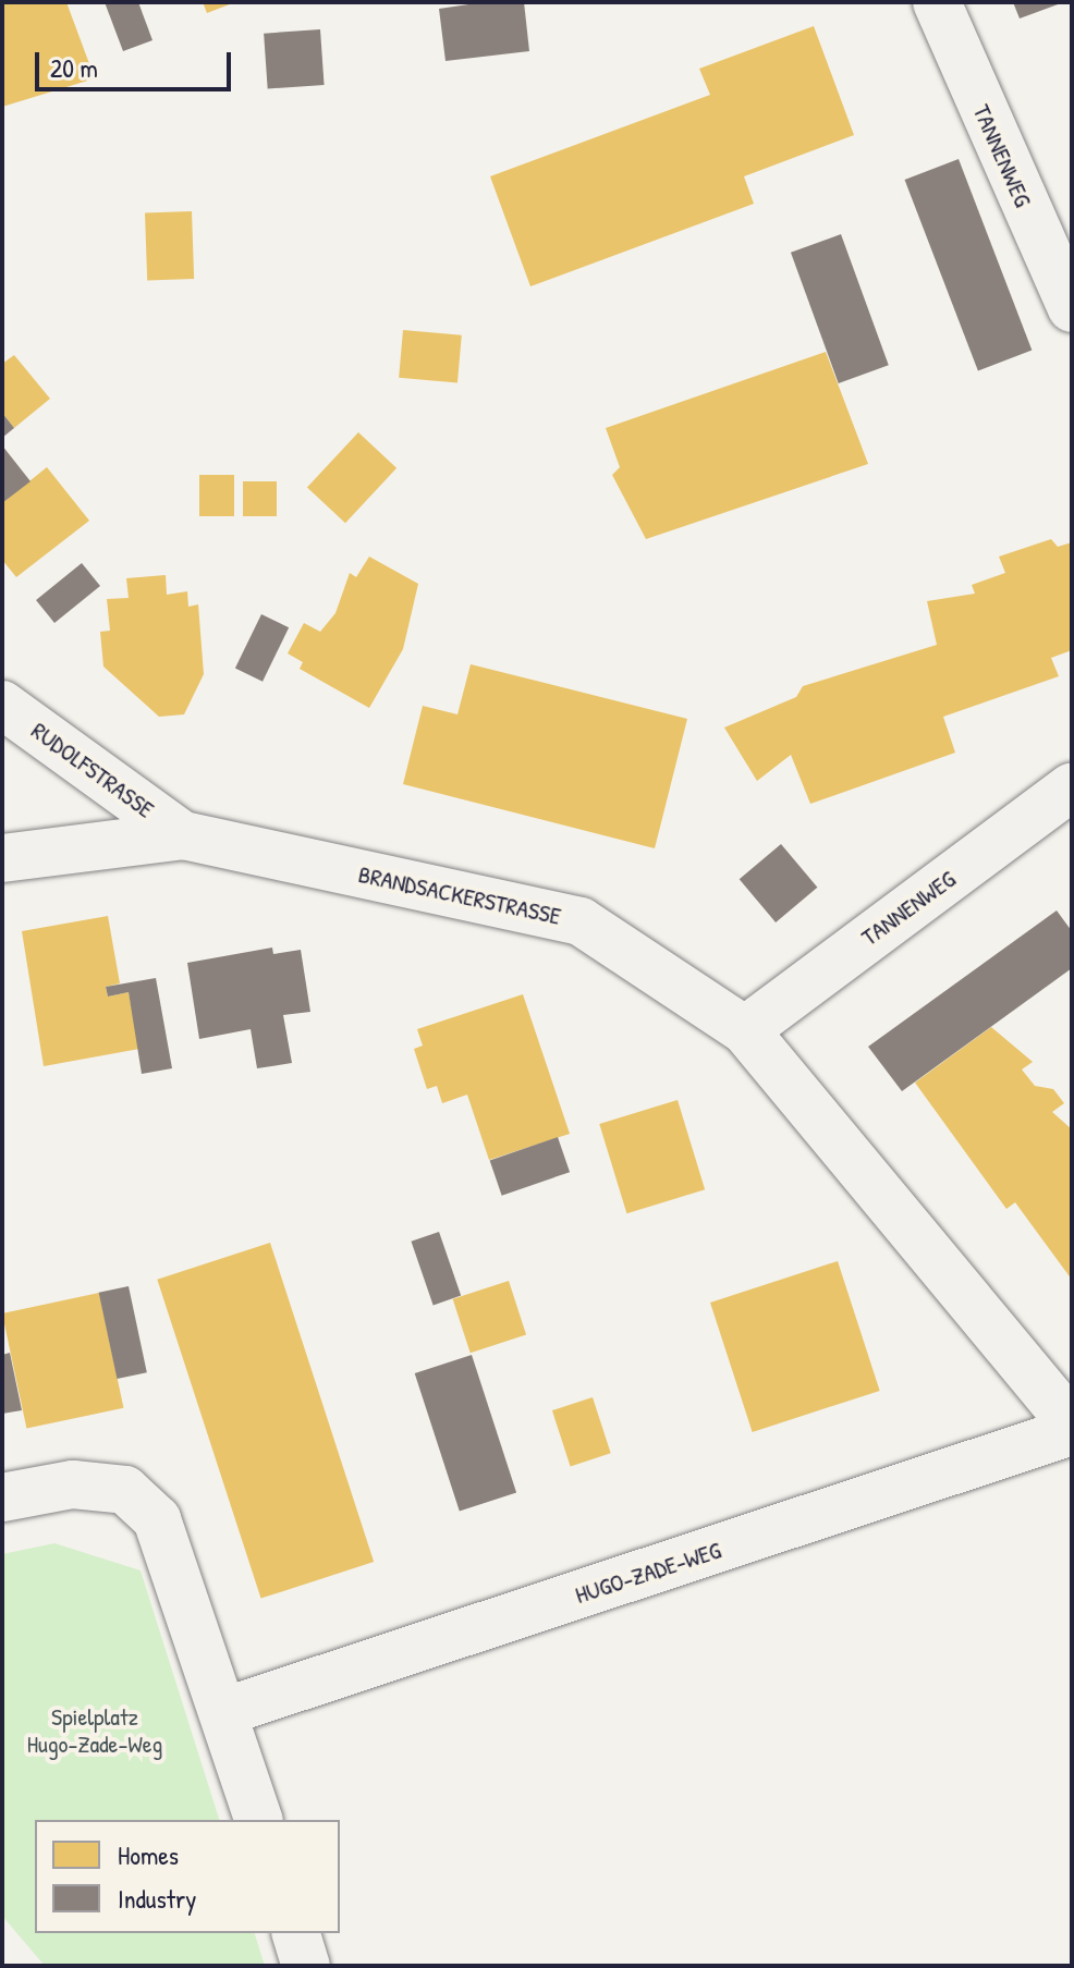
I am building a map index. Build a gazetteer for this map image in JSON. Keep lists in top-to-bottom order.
{
  "streets": {
    "street": [
      "TANNENWEG",
      "RUDOLFSTRASSE",
      "BRANDSACKERSTRASSE",
      "HUGO-ZADE-WEG"
    ]
  },
  "crossings": [
    ["TANNENWEG", "BRANDSACKERSTRASSE"],
    ["RUDOLFSTRASSE", "BRANDSACKERSTRASSE"]
  ],
  "parks": ["Spielplatz Hugo-Zade-Weg"],
  "legend": ["Homes", "Industry"],
  "scale_bar": "20 m"
}
